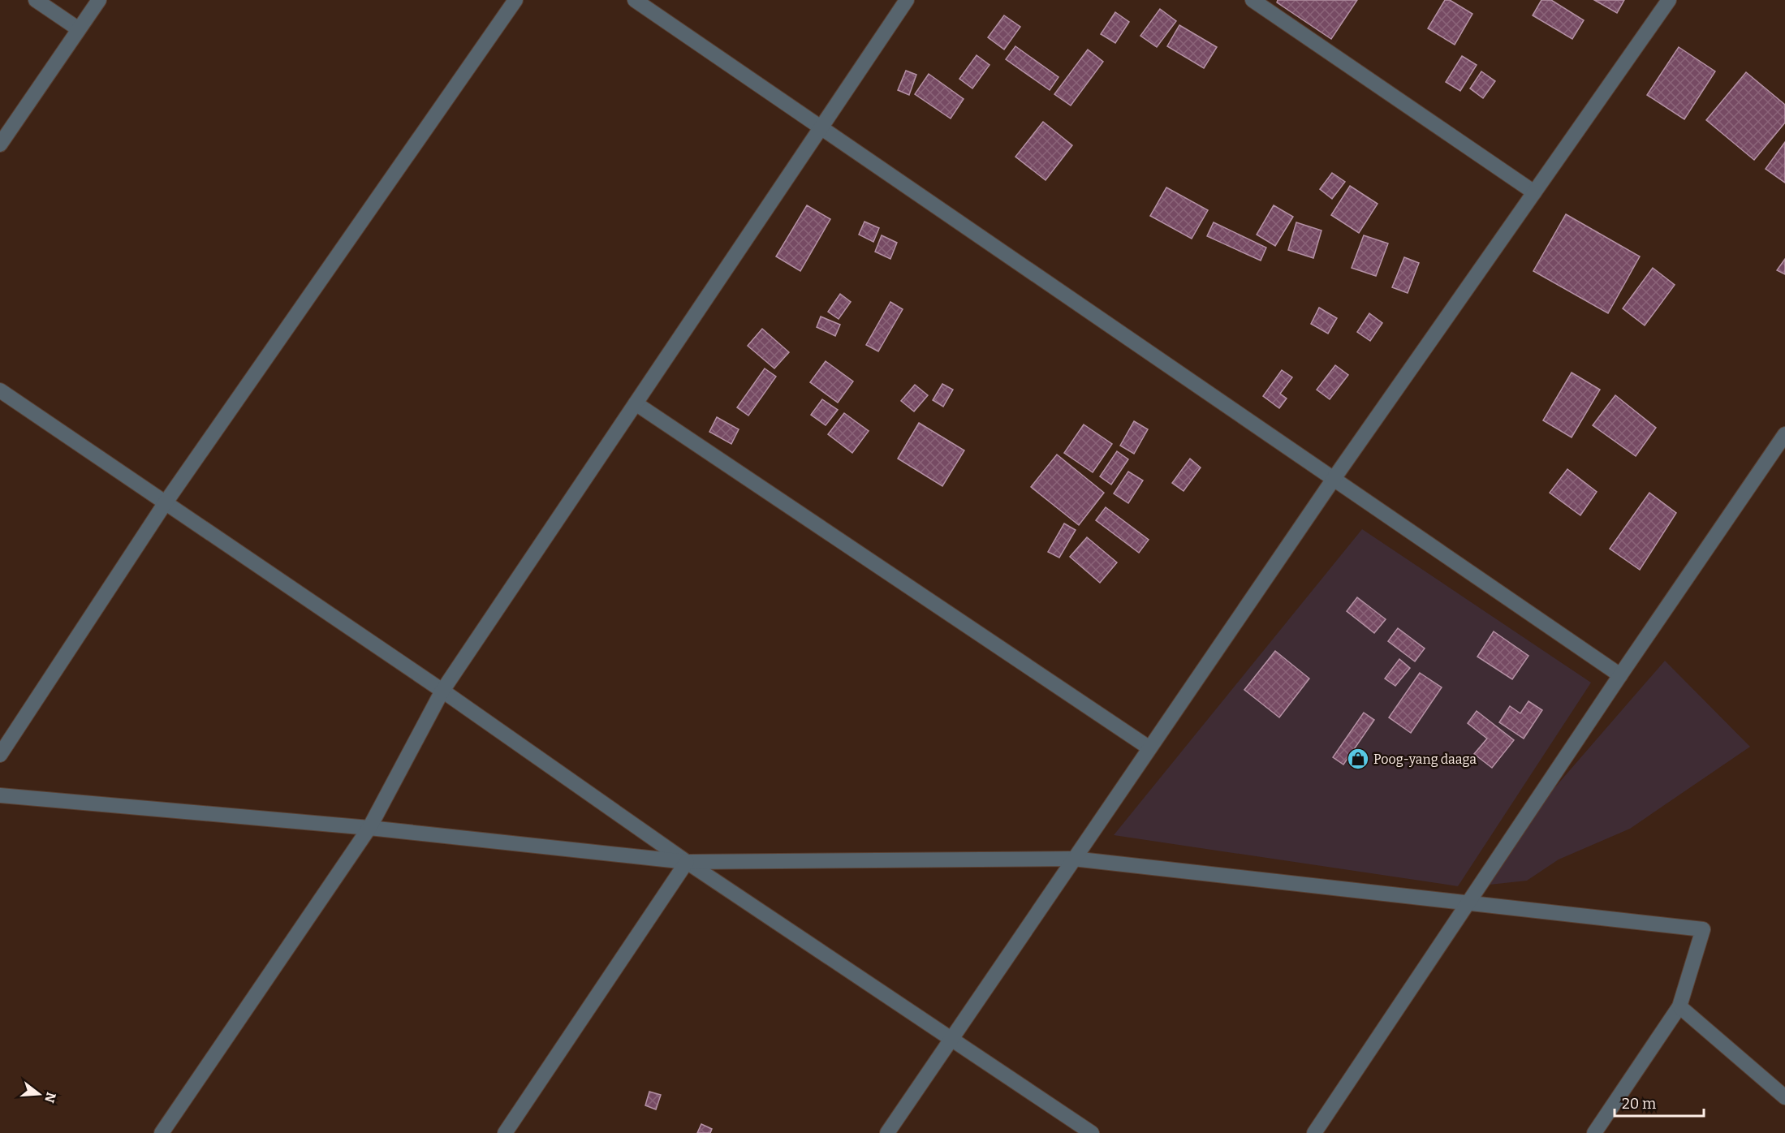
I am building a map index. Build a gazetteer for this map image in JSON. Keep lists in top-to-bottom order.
{
  "places": {
    "shop": ["Poog-yang daaga"]
  },
  "scale_bar": "20 m",
  "north": "right"
}
